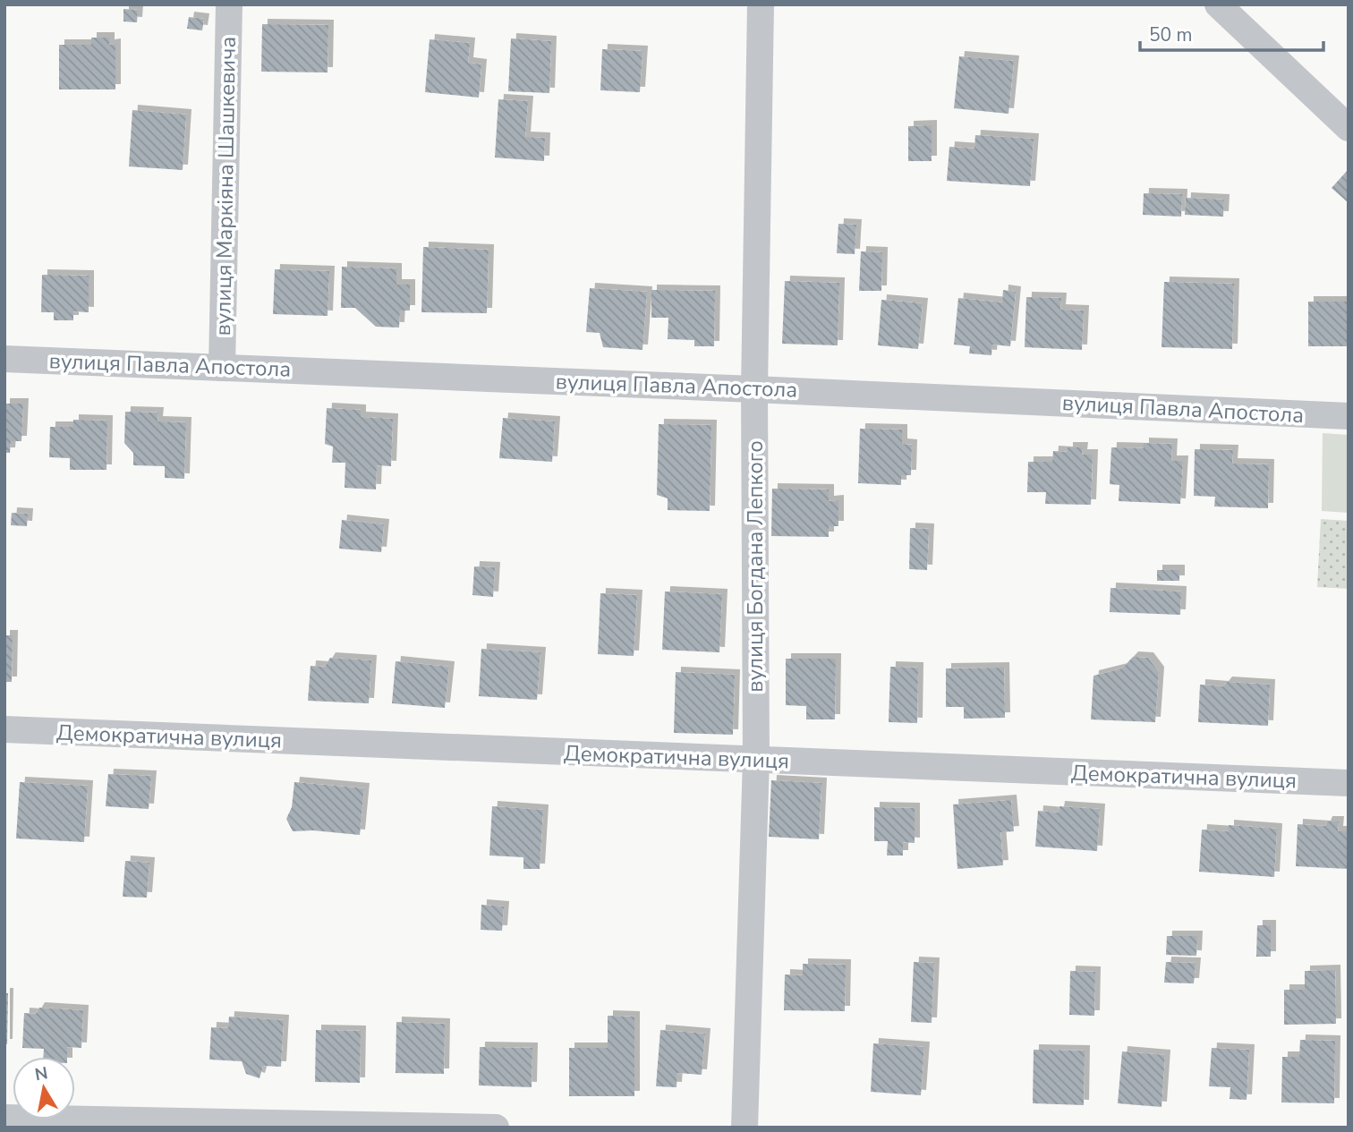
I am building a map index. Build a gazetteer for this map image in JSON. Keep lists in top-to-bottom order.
{
  "streets": {
    "street": [
      "вулиця Маркіяна Шашкевича",
      "вулиця Павла Апостола",
      "вулиця Богдана Лепкого",
      "Демократична вулиця"
    ]
  },
  "crossings": [
    ["вулиця Маркіяна Шашкевича", "вулиця Павла Апостола"],
    ["вулиця Павла Апостола", "вулиця Богдана Лепкого"],
    ["вулиця Богдана Лепкого", "Демократична вулиця"]
  ],
  "scale_bar": "50 m",
  "north": "top"
}
